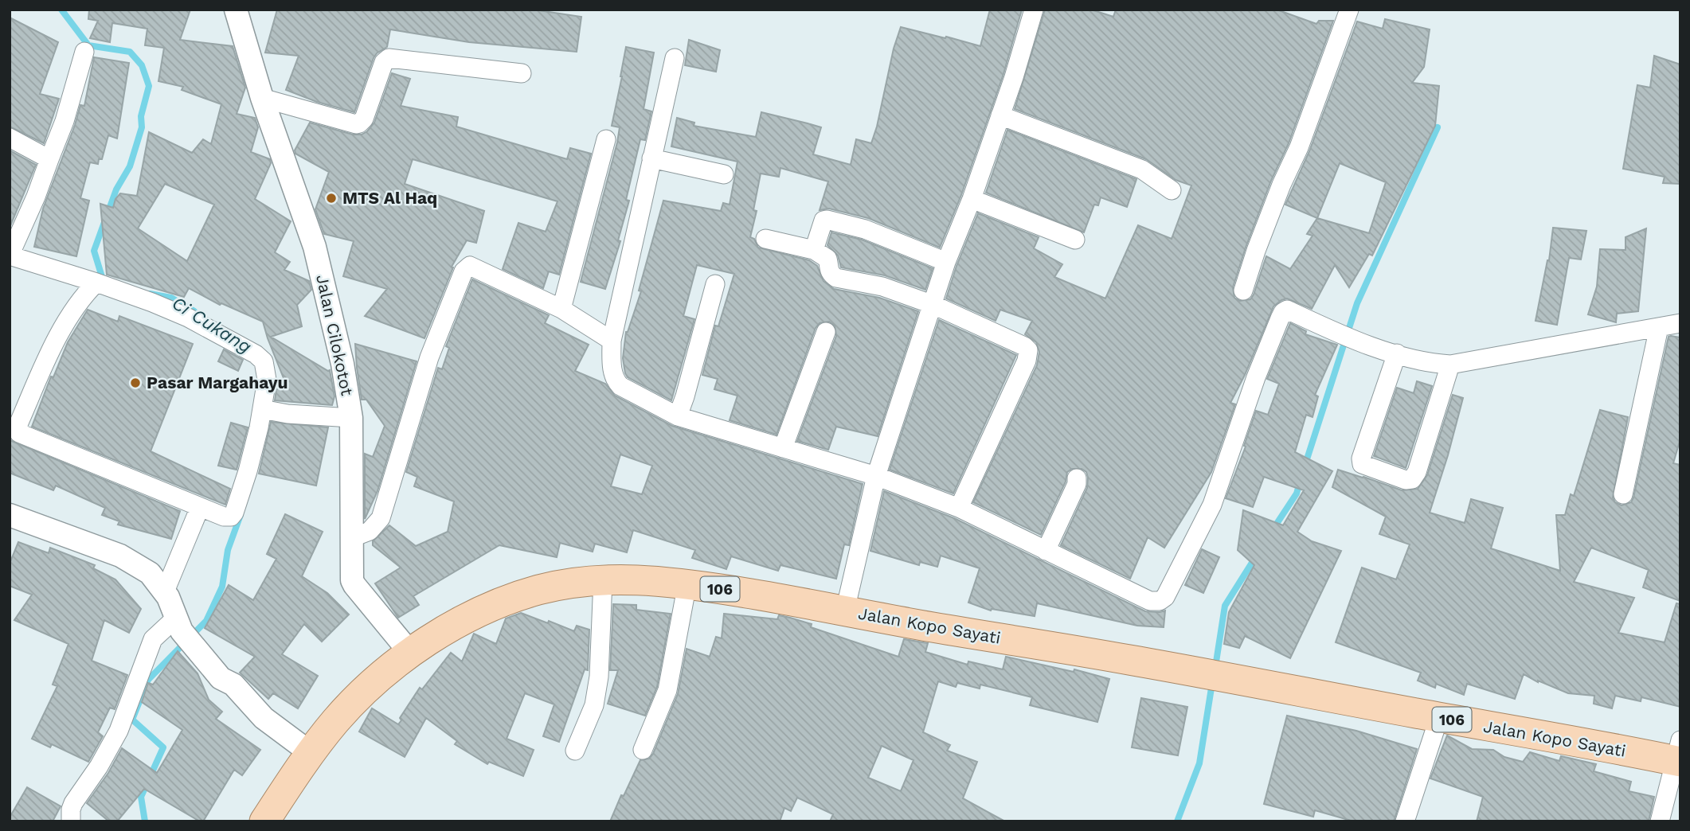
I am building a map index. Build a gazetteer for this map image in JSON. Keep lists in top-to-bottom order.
{
  "streets": {
    "main road": ["106", "Jalan Kopo Sayati"],
    "street": ["Jalan Cilokotot"]
  },
  "crossings": [
    ["Jalan Cilokotot", "Jalan Kopo Sayati"]
  ],
  "water": ["Ci Cukang"],
  "places": ["MTS Al Haq", "Pasar Margahayu"]
}
